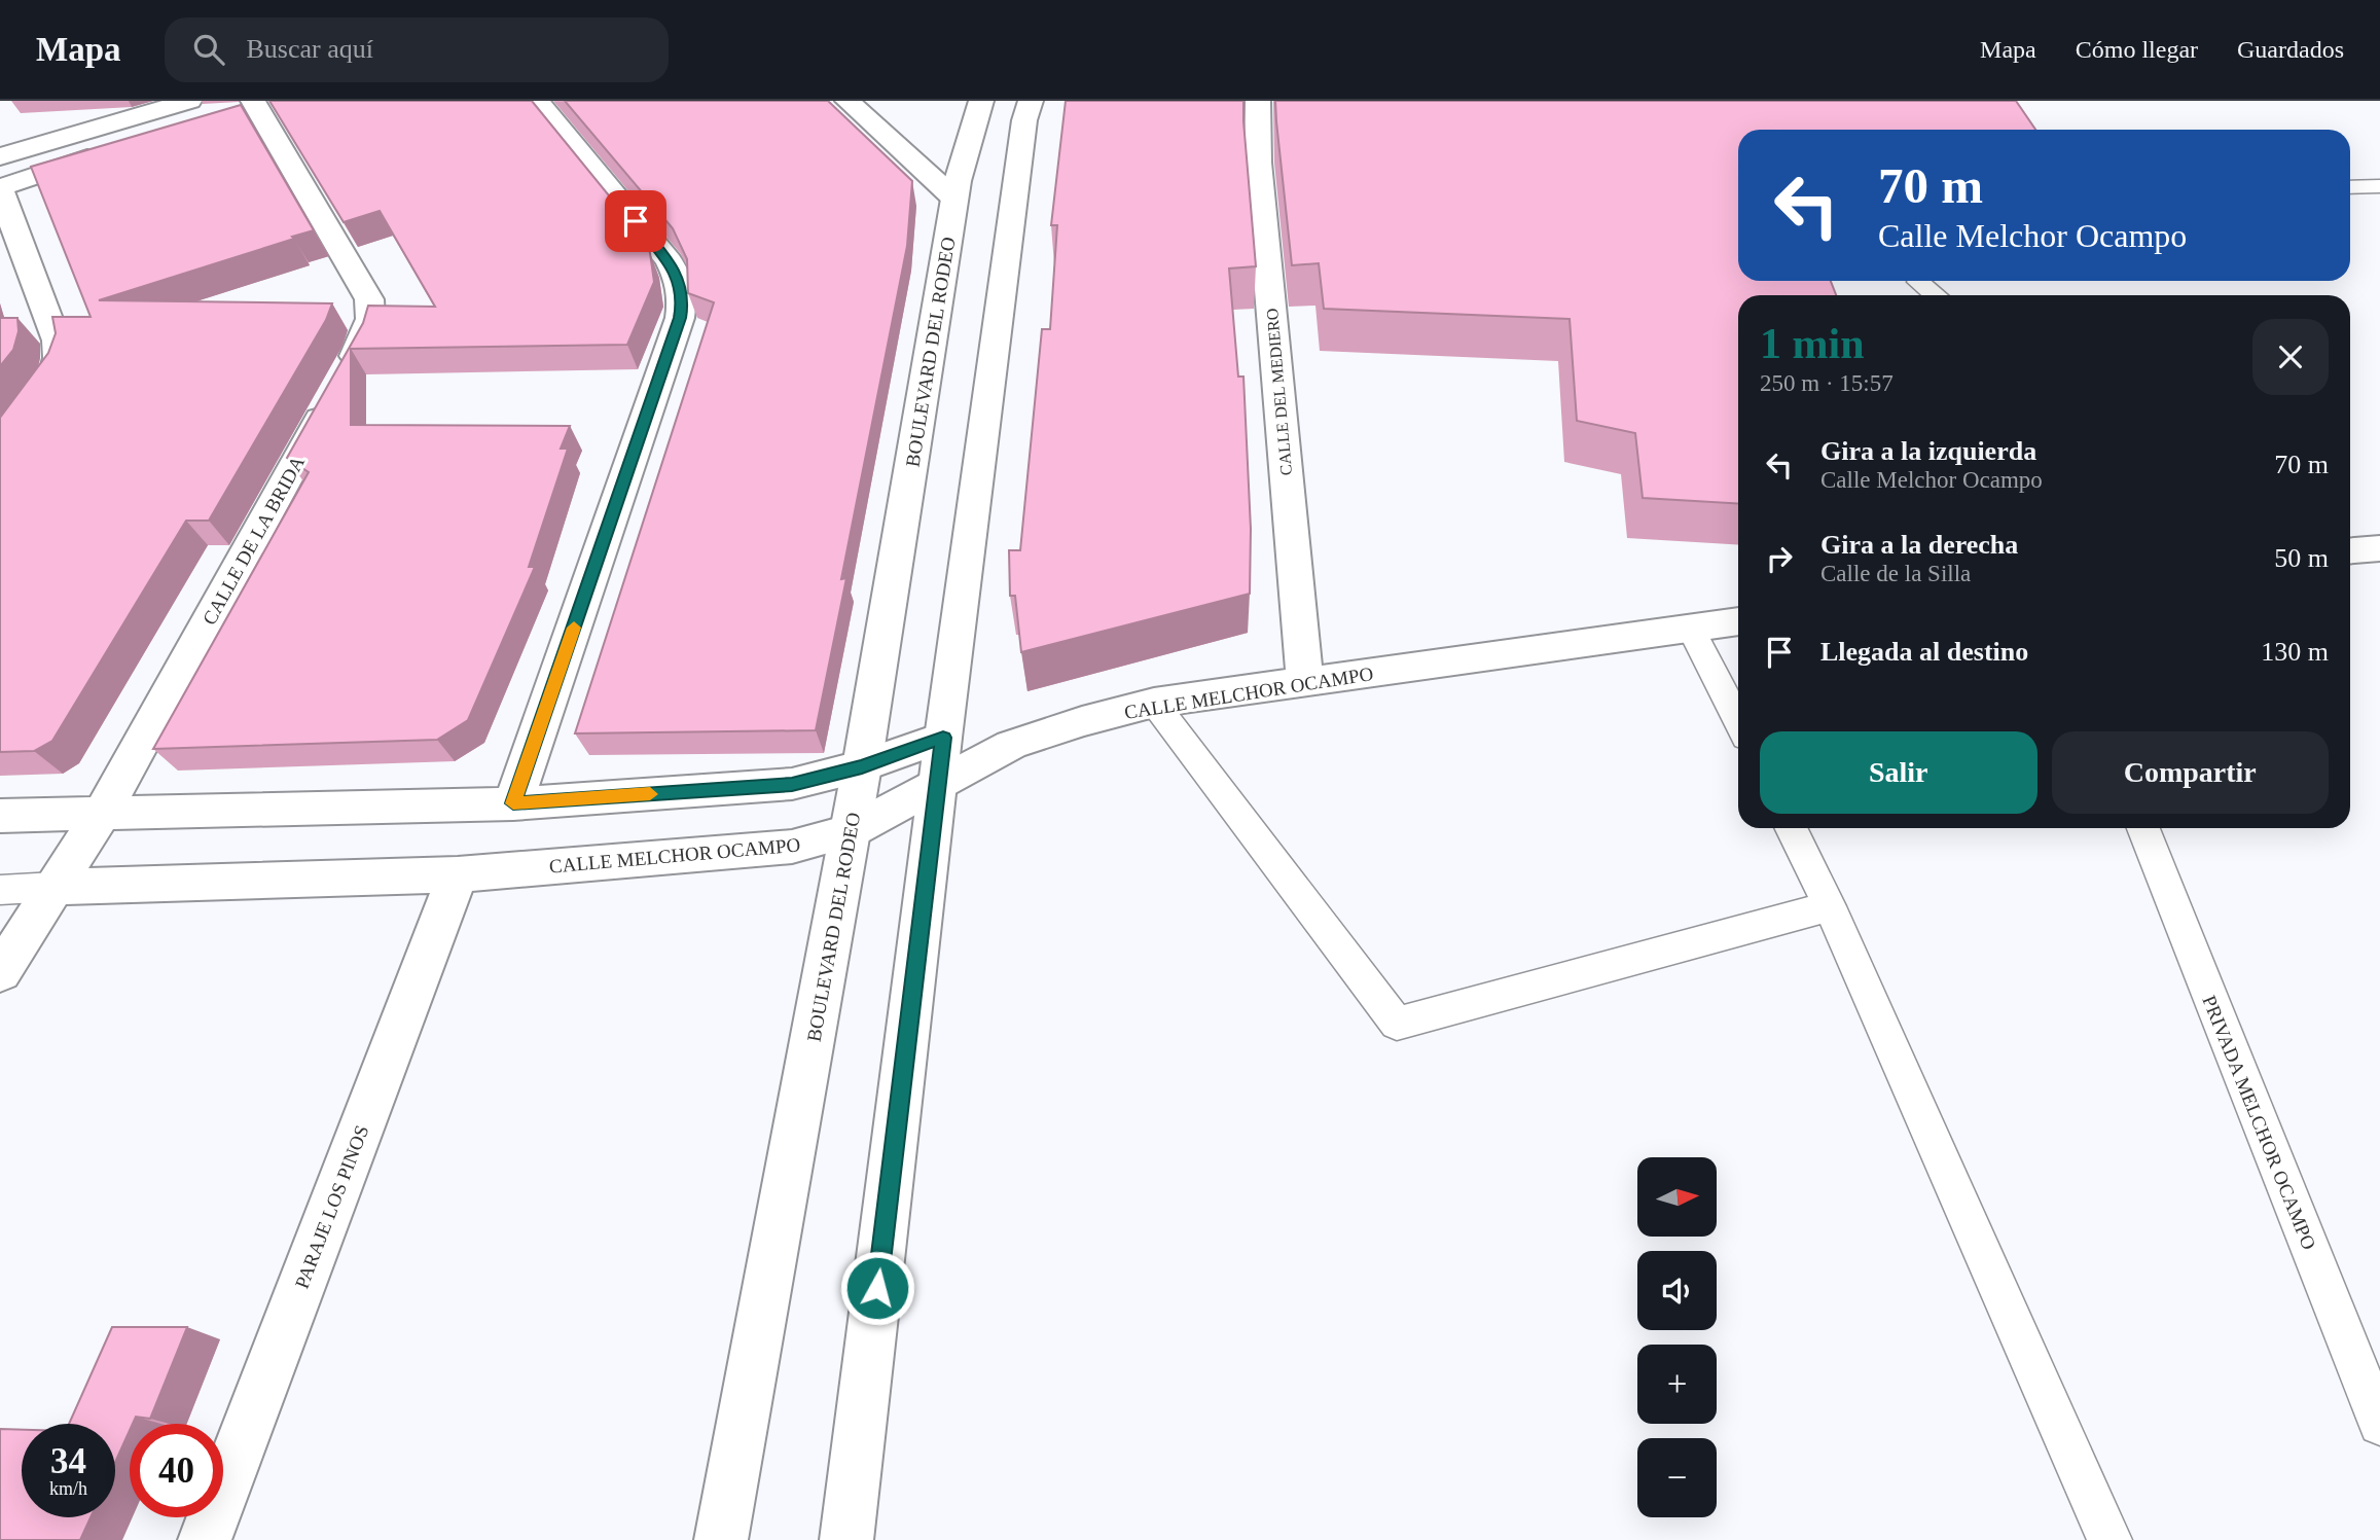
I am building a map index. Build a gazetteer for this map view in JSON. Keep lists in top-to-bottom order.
{
  "streets": {
    "street": [
      "BOULEVARD DEL RODEO",
      "CALLE DEL MEDIERO",
      "CALLE DE LA BRIDA",
      "CALLE MELCHOR OCAMPO",
      "PARAJE LOS PINOS"
    ],
    "lane": ["PRIVADA MELCHOR OCAMPO"]
  },
  "crossings": [
    ["BOULEVARD DEL RODEO", "CALLE MELCHOR OCAMPO"],
    ["CALLE DEL MEDIERO", "CALLE MELCHOR OCAMPO"],
    ["CALLE DE LA BRIDA", "CALLE MELCHOR OCAMPO"],
    ["CALLE MELCHOR OCAMPO", "PARAJE LOS PINOS"]
  ],
  "north": "right",
  "page": {
    "header": "Mapa",
    "search": "Buscar aquí",
    "nav": ["Mapa", "Cómo llegar", "Guardados"],
    "turn": ["70 m", "Calle Melchor Ocampo"],
    "heading": ["1 min", "250 m · 15:57"],
    "list": [
      {
        "name": "Gira a la izquierda",
        "note": "Calle Melchor Ocampo",
        "value": "70 m"
      },
      {
        "name": "Gira a la derecha",
        "note": "Calle de la Silla",
        "value": "50 m"
      },
      {
        "name": "Llegada al destino",
        "value": "130 m"
      }
    ],
    "buttons": ["Salir", "Compartir"],
    "map_buttons": ["+", "−"],
    "speed": "34 km/h",
    "limit": "40"
  }
}
